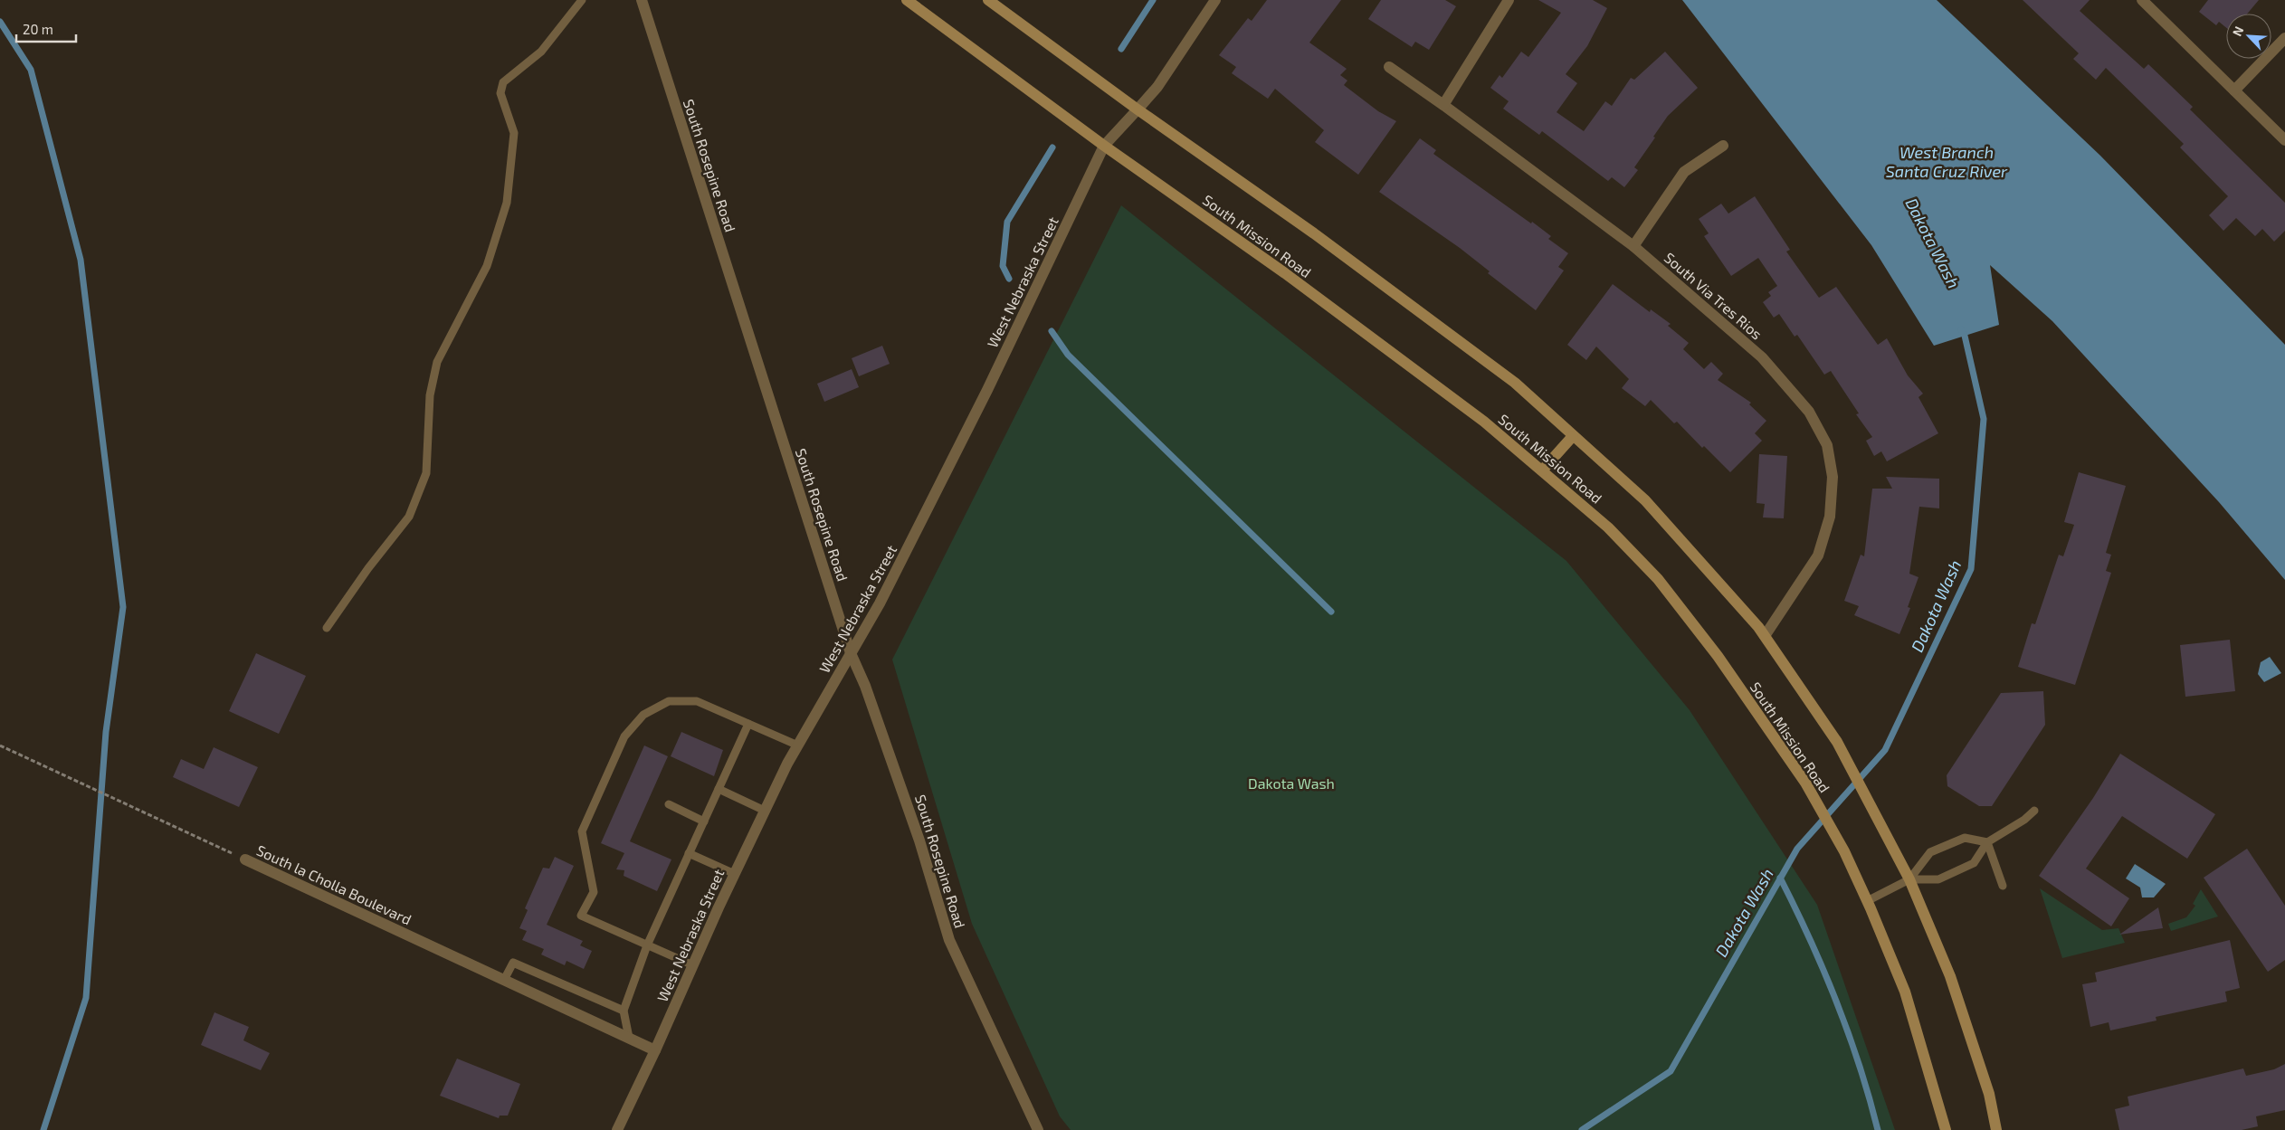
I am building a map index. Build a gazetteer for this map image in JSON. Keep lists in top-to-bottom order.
{
  "streets": {
    "main road": ["South Mission Road"],
    "street": [
      "South Rosepine Road",
      "West Nebraska Street",
      "South Via Tres Rios",
      "South la Cholla Boulevard"
    ]
  },
  "crossings": [
    ["South Rosepine Road", "West Nebraska Street"],
    ["South Mission Road", "West Nebraska Street"],
    ["South Mission Road", "South Via Tres Rios"],
    ["West Nebraska Street", "South la Cholla Boulevard"]
  ],
  "water": ["West Branch Santa Cruz River", "Dakota Wash"],
  "parks": ["Dakota Wash"],
  "scale_bar": "20 m",
  "north": "top left"
}
